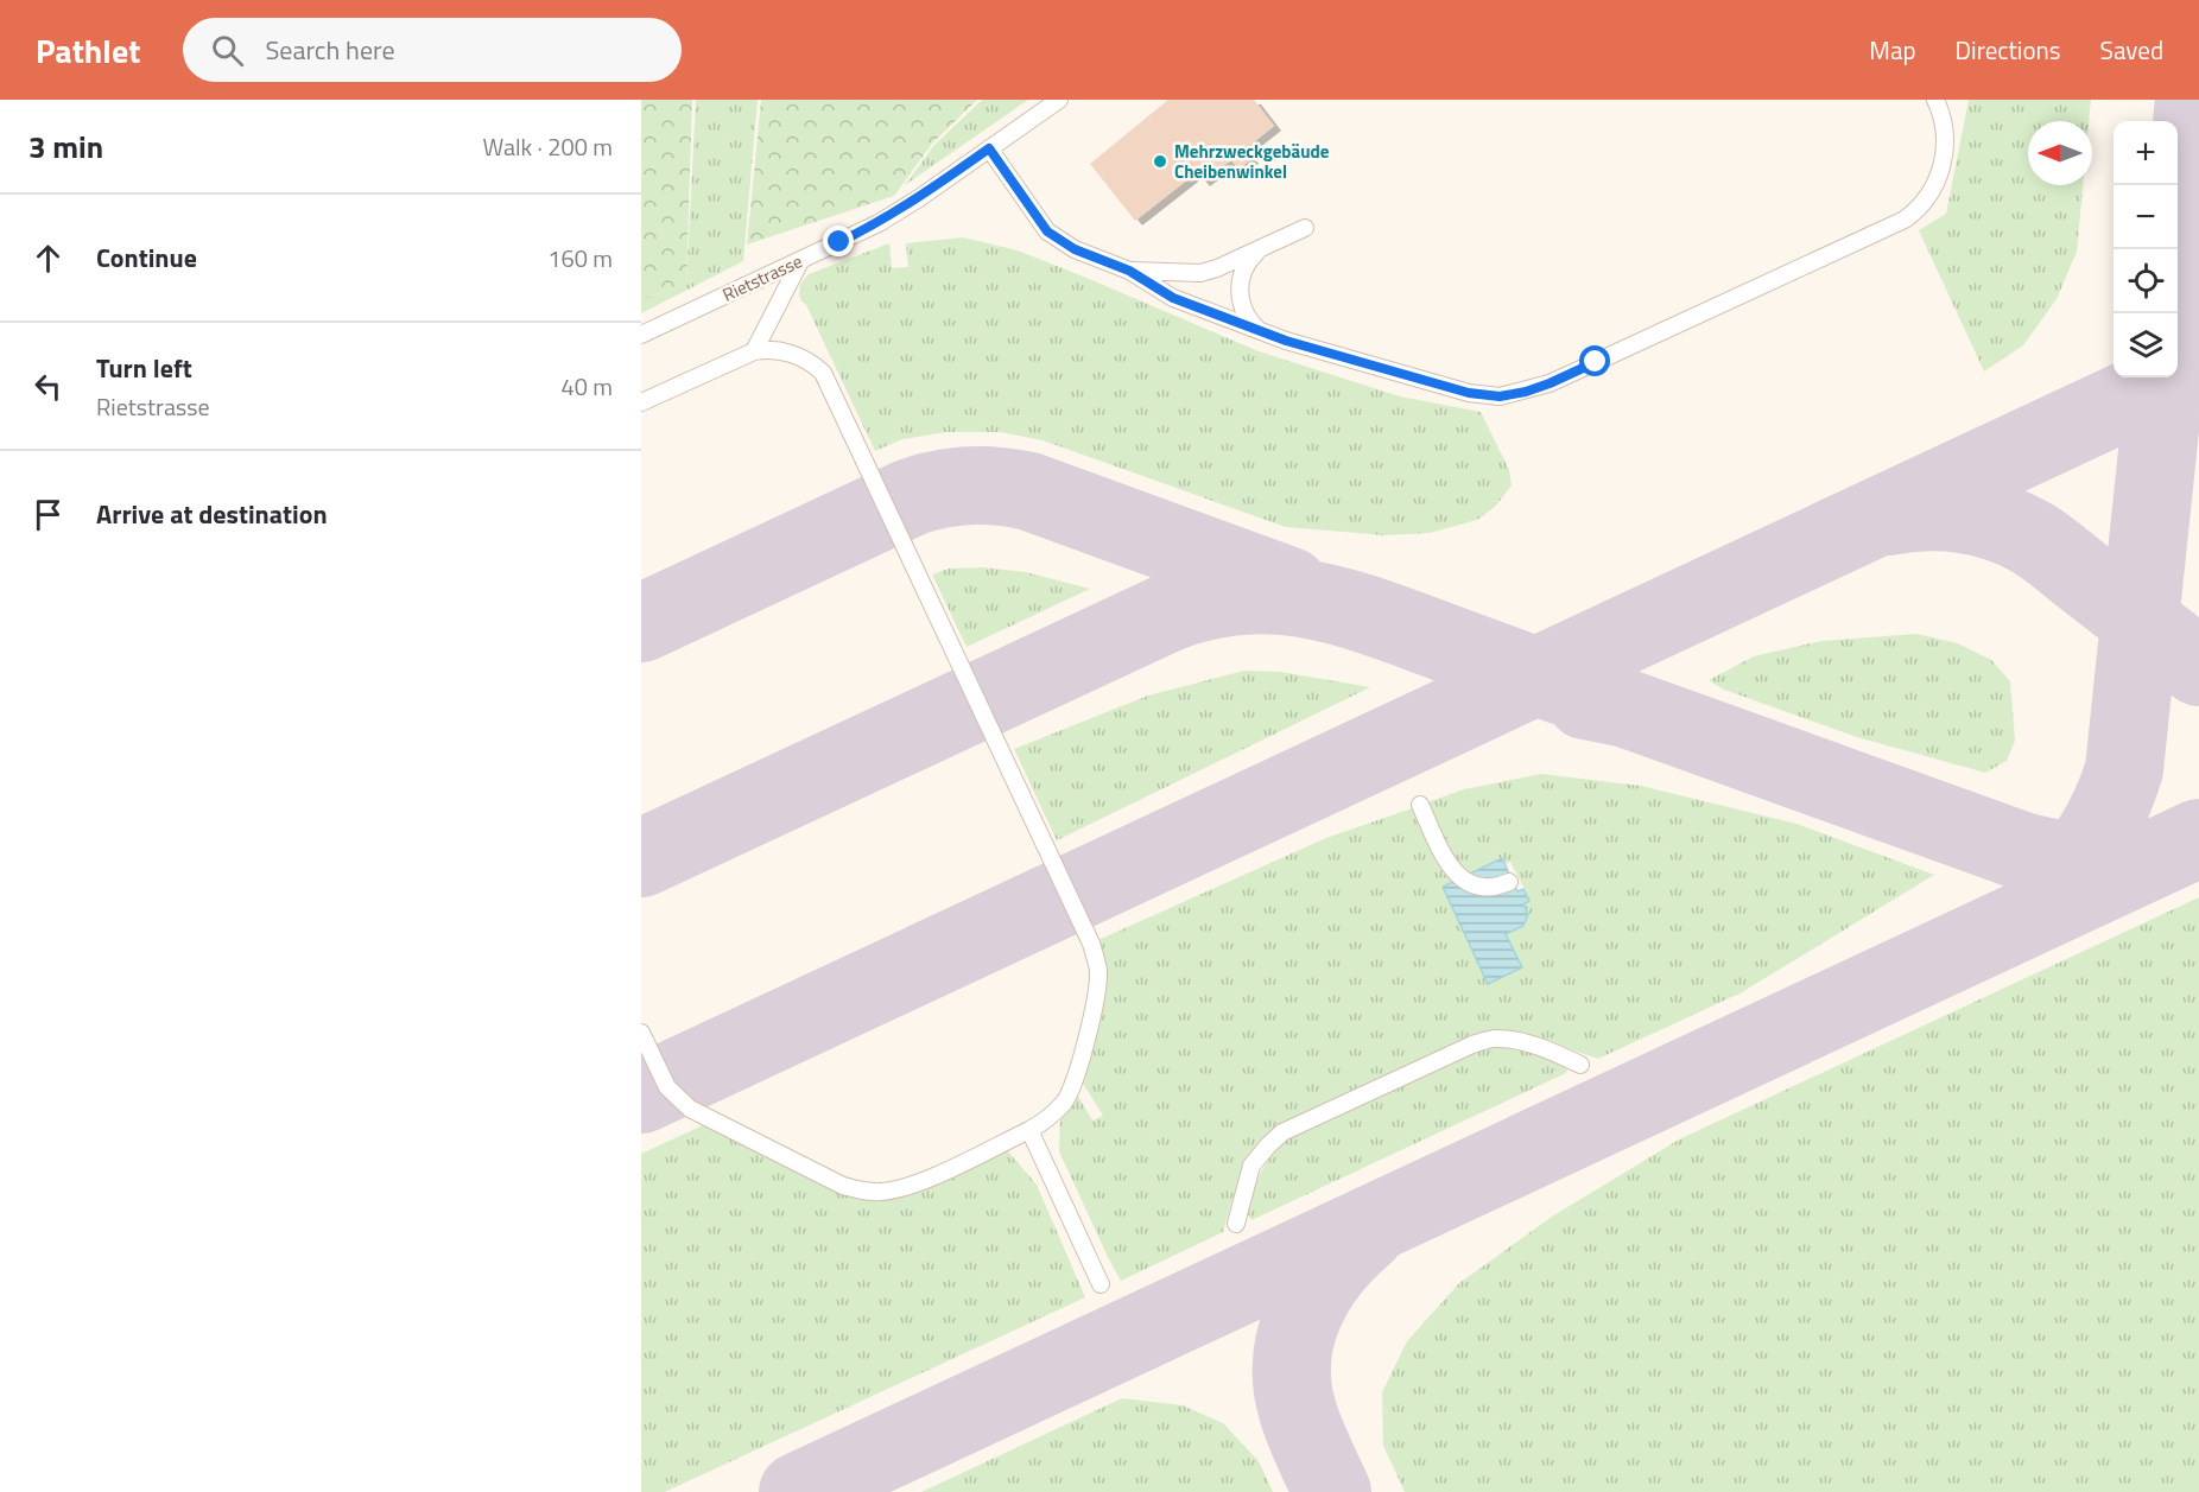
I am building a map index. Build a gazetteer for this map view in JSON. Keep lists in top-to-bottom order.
{
  "streets": {
    "lane": ["Rietstrasse"]
  },
  "places": ["Mehrzweckgebäude Cheibenwinkel"],
  "north": "left",
  "page": {
    "header": "Pathlet",
    "search": "Search here",
    "nav": ["Map", "Directions", "Saved"],
    "heading": ["3 min", "Walk · 200 m"],
    "map_buttons": ["+", "−"],
    "list": [
      ["Continue", "160 m"],
      ["Turn left", "Rietstrasse", "40 m"],
      "Arrive at destination"
    ]
  }
}
